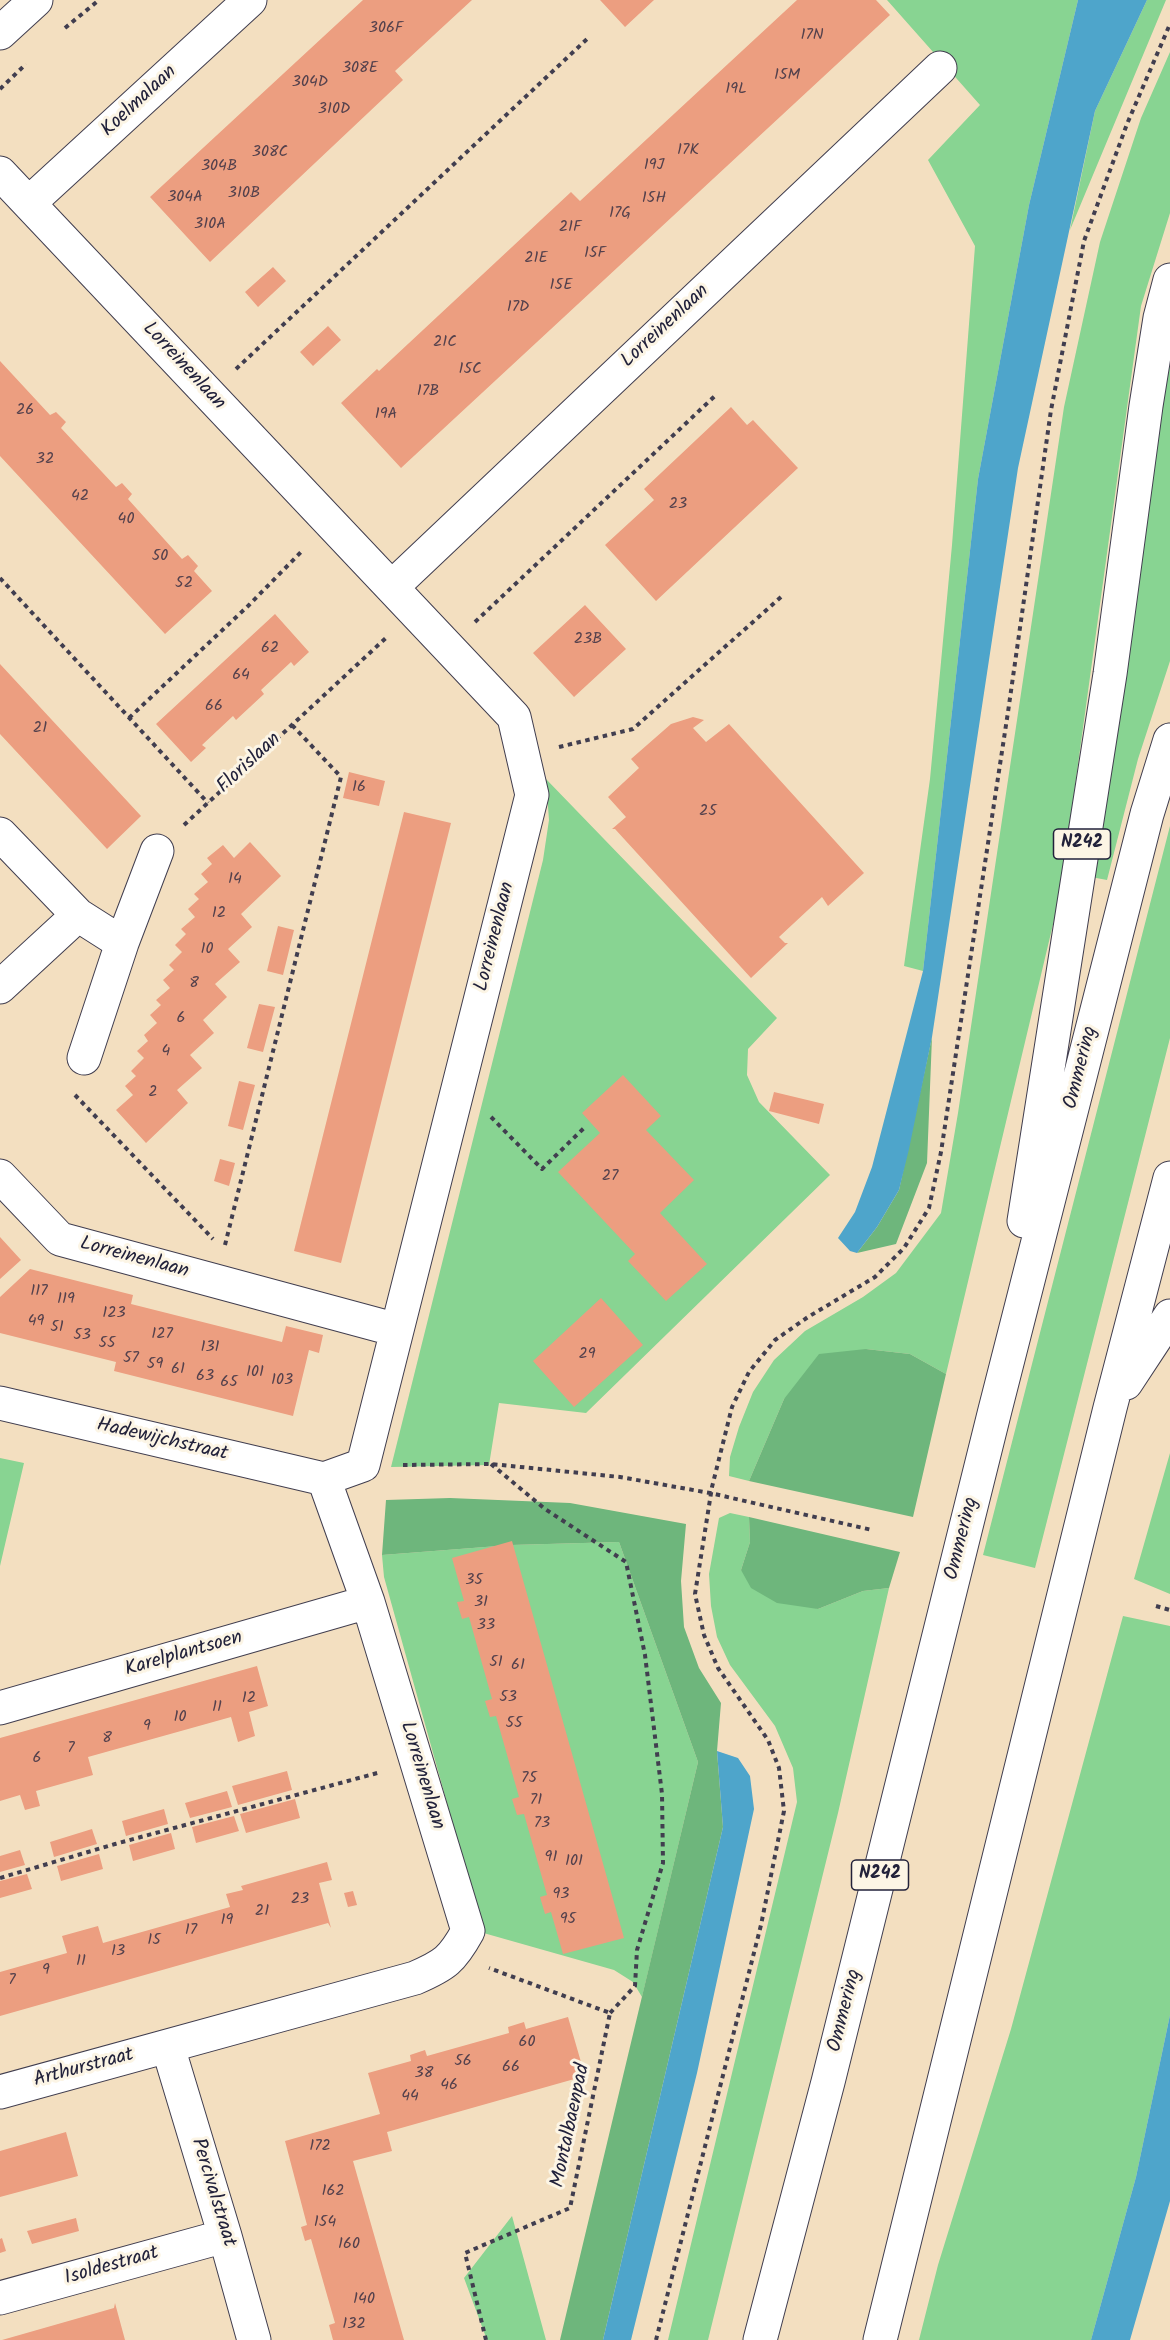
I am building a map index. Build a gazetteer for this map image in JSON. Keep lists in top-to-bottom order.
{
  "streets": {
    "main road": [
      "Koelmalaan",
      "Lorreinenlaan",
      "N242",
      "Ommering",
      "Hadewijchstraat",
      "Karelplantsoen",
      "Arthurstraat",
      "Percivalstraat",
      "Isoldestraat"
    ],
    "path": ["Florislaan", "Montalbaenpad"]
  },
  "crossings": [
    ["Koelmalaan", "Lorreinenlaan"],
    ["Lorreinenlaan", "Florislaan"],
    ["Lorreinenlaan", "Hadewijchstraat"],
    ["Lorreinenlaan", "Karelplantsoen"],
    ["N242", "Ommering"],
    ["Arthurstraat", "Percivalstraat"],
    ["Percivalstraat", "Isoldestraat"]
  ],
  "house_numbers": [
    "306F",
    "17N",
    "308E",
    "15M",
    "304D",
    "19L",
    "310D",
    "17K",
    "308C",
    "19J",
    "304B",
    "310B",
    "304A",
    "15H",
    "17G",
    "310A",
    "21F",
    "15F",
    "21E",
    "15E",
    "17D",
    "21C",
    "15C",
    "17B",
    "26",
    "19A",
    "32",
    "42",
    "23",
    "40",
    "50",
    "52",
    "23B",
    "62",
    "64",
    "66",
    "21",
    "16",
    "25",
    "14",
    "12",
    "10",
    "8",
    "6",
    "4",
    "2",
    "27",
    "117",
    "119",
    "123",
    "49",
    "51",
    "127",
    "53",
    "55",
    "131",
    "29",
    "57",
    "59",
    "61",
    "101",
    "63",
    "103",
    "65",
    "35",
    "31",
    "33",
    "51",
    "61",
    "53",
    "12",
    "11",
    "10",
    "55",
    "9",
    "8",
    "7",
    "6",
    "75",
    "71",
    "73",
    "91",
    "101",
    "93",
    "23",
    "21",
    "95",
    "19",
    "17",
    "15",
    "13",
    "11",
    "9",
    "7",
    "60",
    "56",
    "66",
    "38",
    "46",
    "44",
    "172",
    "162",
    "154",
    "160",
    "140",
    "132"
  ]
}
